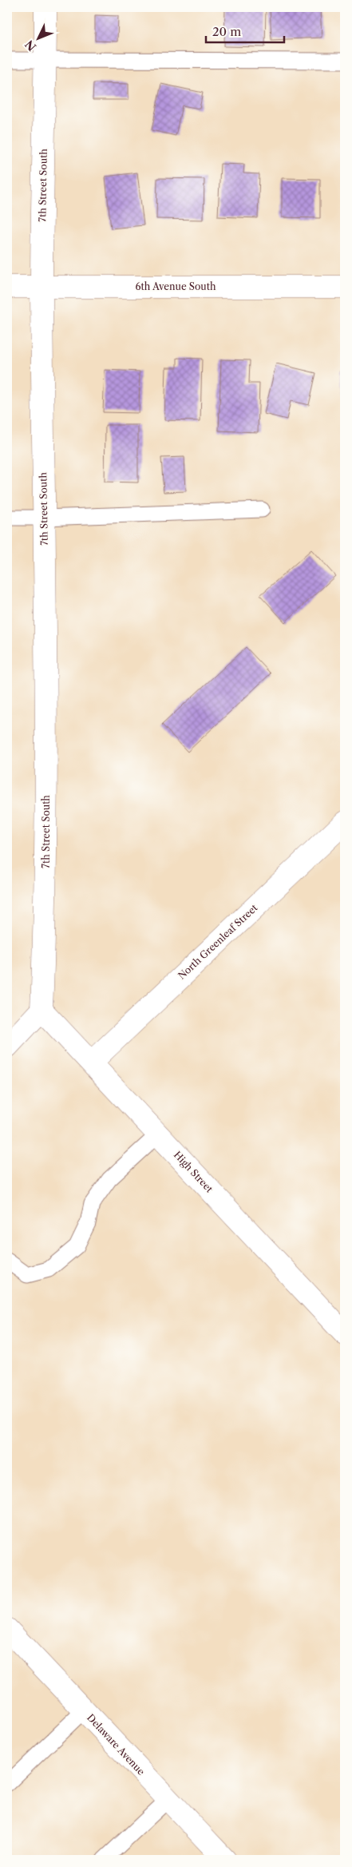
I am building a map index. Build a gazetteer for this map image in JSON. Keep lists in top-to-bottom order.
{
  "streets": {
    "street": [
      "7th Street South",
      "6th Avenue South",
      "North Greenleaf Street",
      "High Street",
      "Delaware Avenue"
    ]
  },
  "crossings": [
    ["7th Street South", "6th Avenue South"],
    ["7th Street South", "High Street"],
    ["North Greenleaf Street", "High Street"]
  ],
  "scale_bar": "20 m",
  "north": "bottom left"
}
